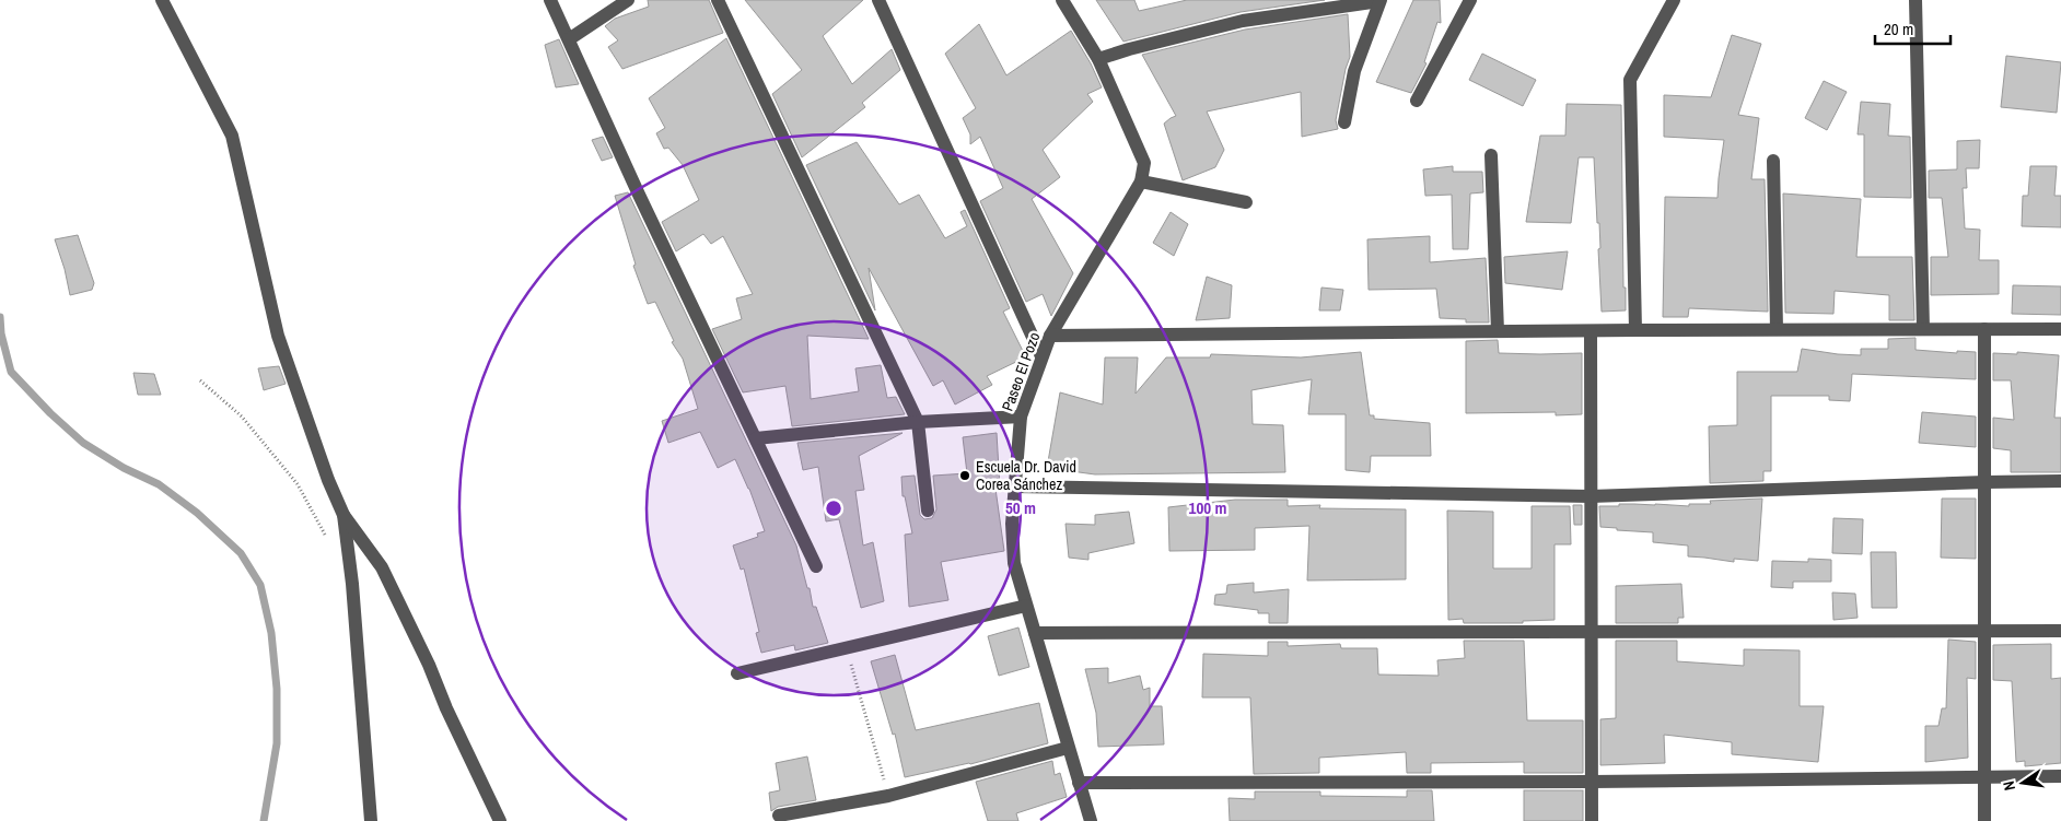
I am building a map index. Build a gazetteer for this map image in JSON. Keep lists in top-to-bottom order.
{
  "streets": {
    "street": ["Paseo El Pozo"]
  },
  "places": ["Escuela Dr. David Corea Sánchez"],
  "scale_bar": "20 m",
  "north": "left",
  "rings": ["50 m", "100 m"]
}
